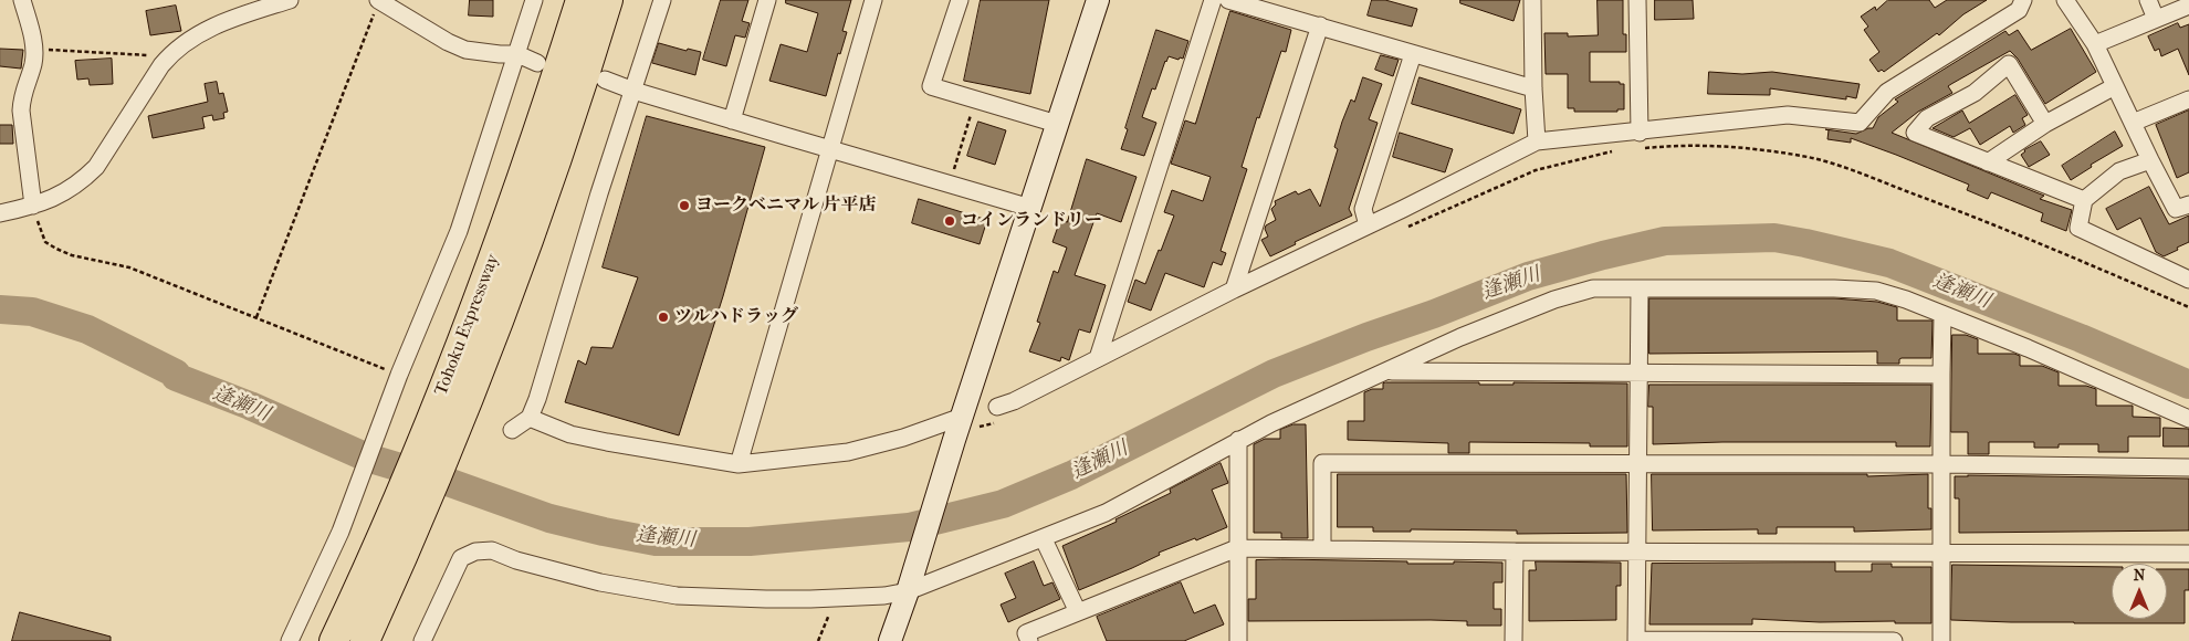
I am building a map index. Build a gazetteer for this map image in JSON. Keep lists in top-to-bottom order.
{
  "streets": {
    "highway": ["Tohoku Expressway"]
  },
  "water": ["逢瀬川"],
  "places": ["ヨークベニマル 片平店", "コインランドリー", "ツルハドラッグ"],
  "north": "top"
}
